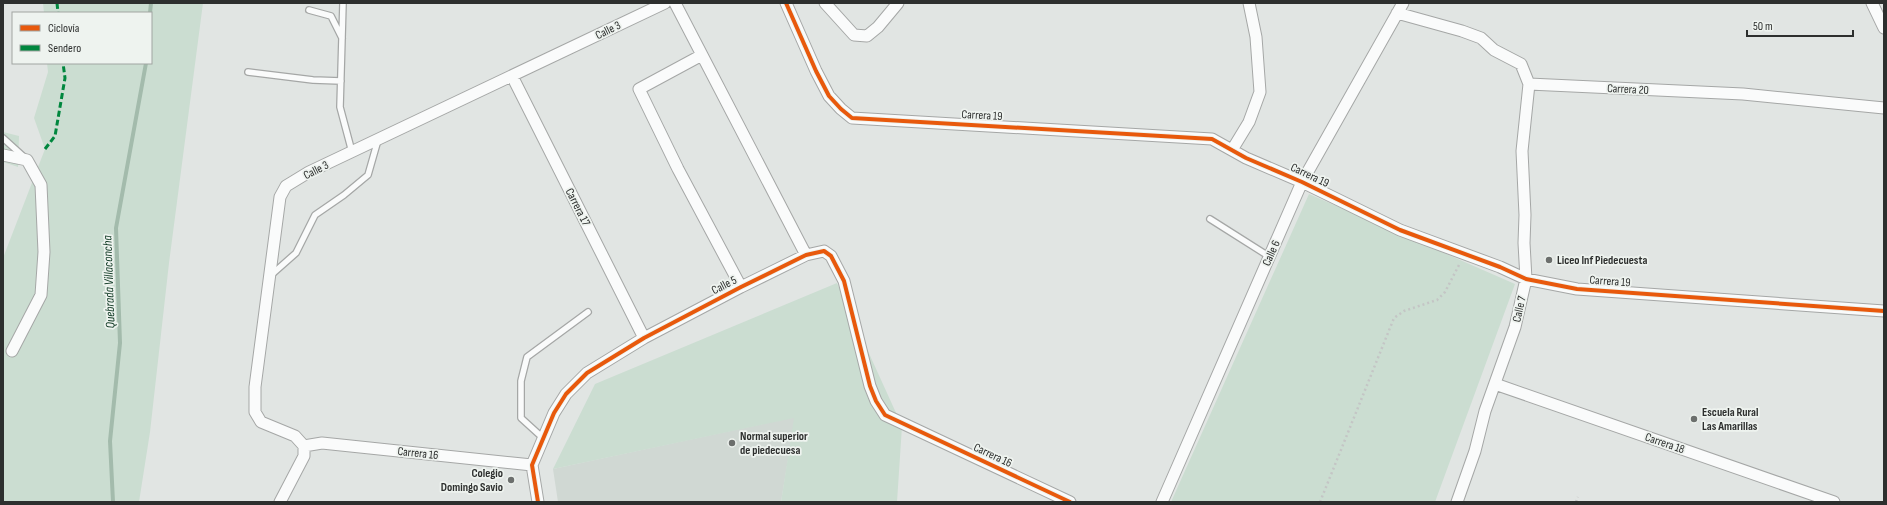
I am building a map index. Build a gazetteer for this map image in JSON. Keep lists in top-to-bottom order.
{
  "streets": {
    "street": [
      "Calle 3",
      "Carrera 20",
      "Carrera 19",
      "Carrera 17",
      "Calle 6",
      "Calle 5",
      "Calle 7",
      "Carrera 18",
      "Carrera 16"
    ]
  },
  "crossings": [
    ["Calle 3", "Carrera 17"],
    ["Calle 3", "Carrera 16"],
    ["Carrera 20", "Calle 7"],
    ["Carrera 19", "Calle 6"],
    ["Carrera 19", "Calle 7"],
    ["Carrera 17", "Calle 5"],
    ["Calle 5", "Carrera 16"],
    ["Calle 7", "Carrera 18"]
  ],
  "water": ["Quebrada Villaconcha"],
  "places": [
    "Liceo Inf Piedecuesta",
    "Escuela Rural Las Amarillas",
    "Normal superior de piedecuesa",
    "Colegio Domingo Savio"
  ],
  "legend": ["Ciclovía", "Sendero"],
  "scale_bar": "50 m"
}
